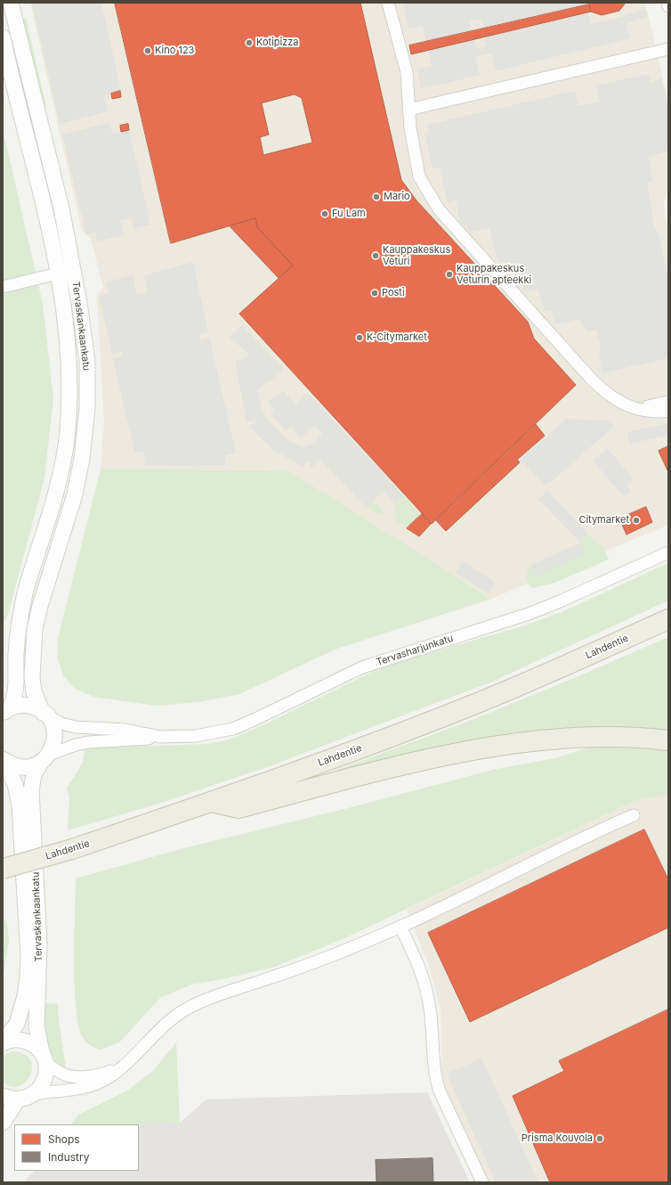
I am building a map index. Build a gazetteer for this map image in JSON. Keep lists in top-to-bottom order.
{
  "streets": {
    "highway": ["Lahdentie"],
    "street": ["Tervaskankaankatu", "Tervasharjunkatu"]
  },
  "crossings": [
    ["Tervaskankaankatu", "Tervasharjunkatu"]
  ],
  "places": [
    "Kotipizza",
    "Kino 123",
    "Mario",
    "Fu Lam",
    "Kauppakeskus Veturi",
    "Kauppakeskus Veturin apteekki",
    "Posti",
    "K-Citymarket",
    "Citymarket",
    "Prisma Kouvola"
  ],
  "legend": ["Shops", "Industry"]
}
